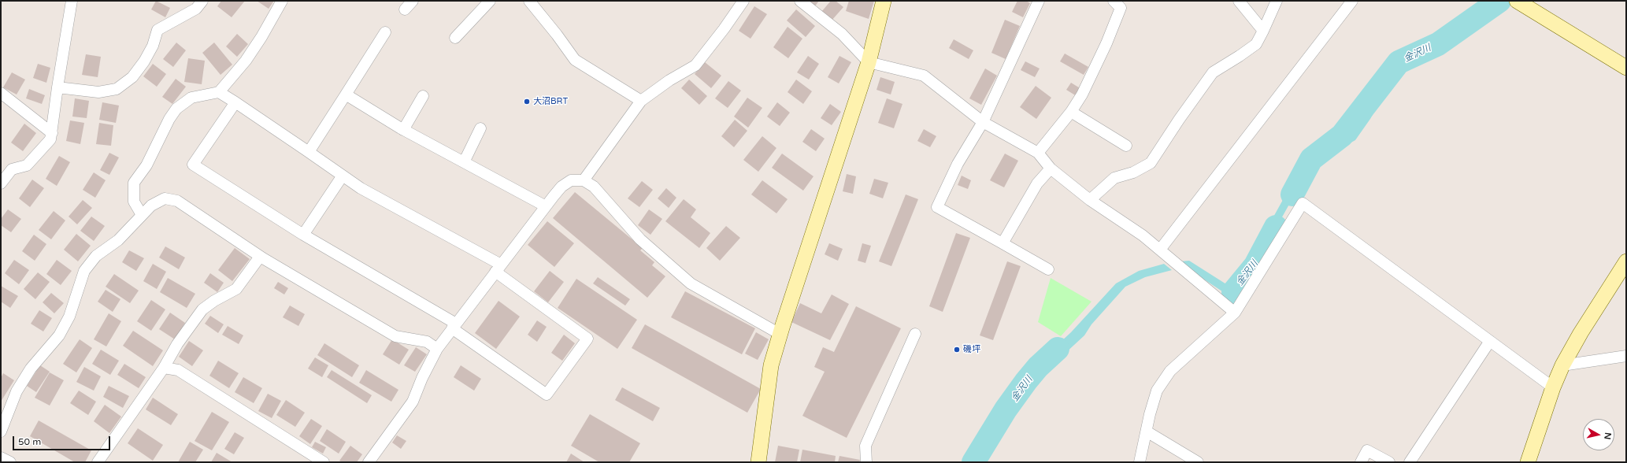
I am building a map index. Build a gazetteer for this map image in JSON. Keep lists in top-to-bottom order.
{
  "water": ["金沢川"],
  "places": ["大沼BRT", "磯坪"],
  "scale_bar": "50 m",
  "north": "right"
}
